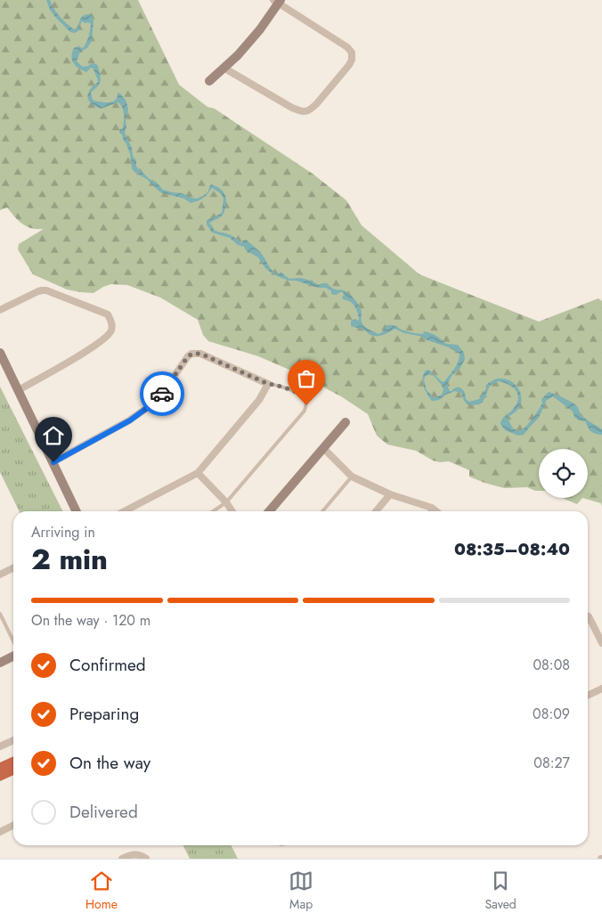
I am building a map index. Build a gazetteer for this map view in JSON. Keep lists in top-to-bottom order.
{
  "page": {
    "heading": ["2 min", "Arriving in", "08:35–08:40"],
    "bar": "On the way · 120 m",
    "list": [
      ["Confirmed", "08:08"],
      ["Preparing", "08:09"],
      ["On the way", "08:27"],
      "Delivered"
    ],
    "tabs": ["Home", "Map", "Saved"]
  }
}
